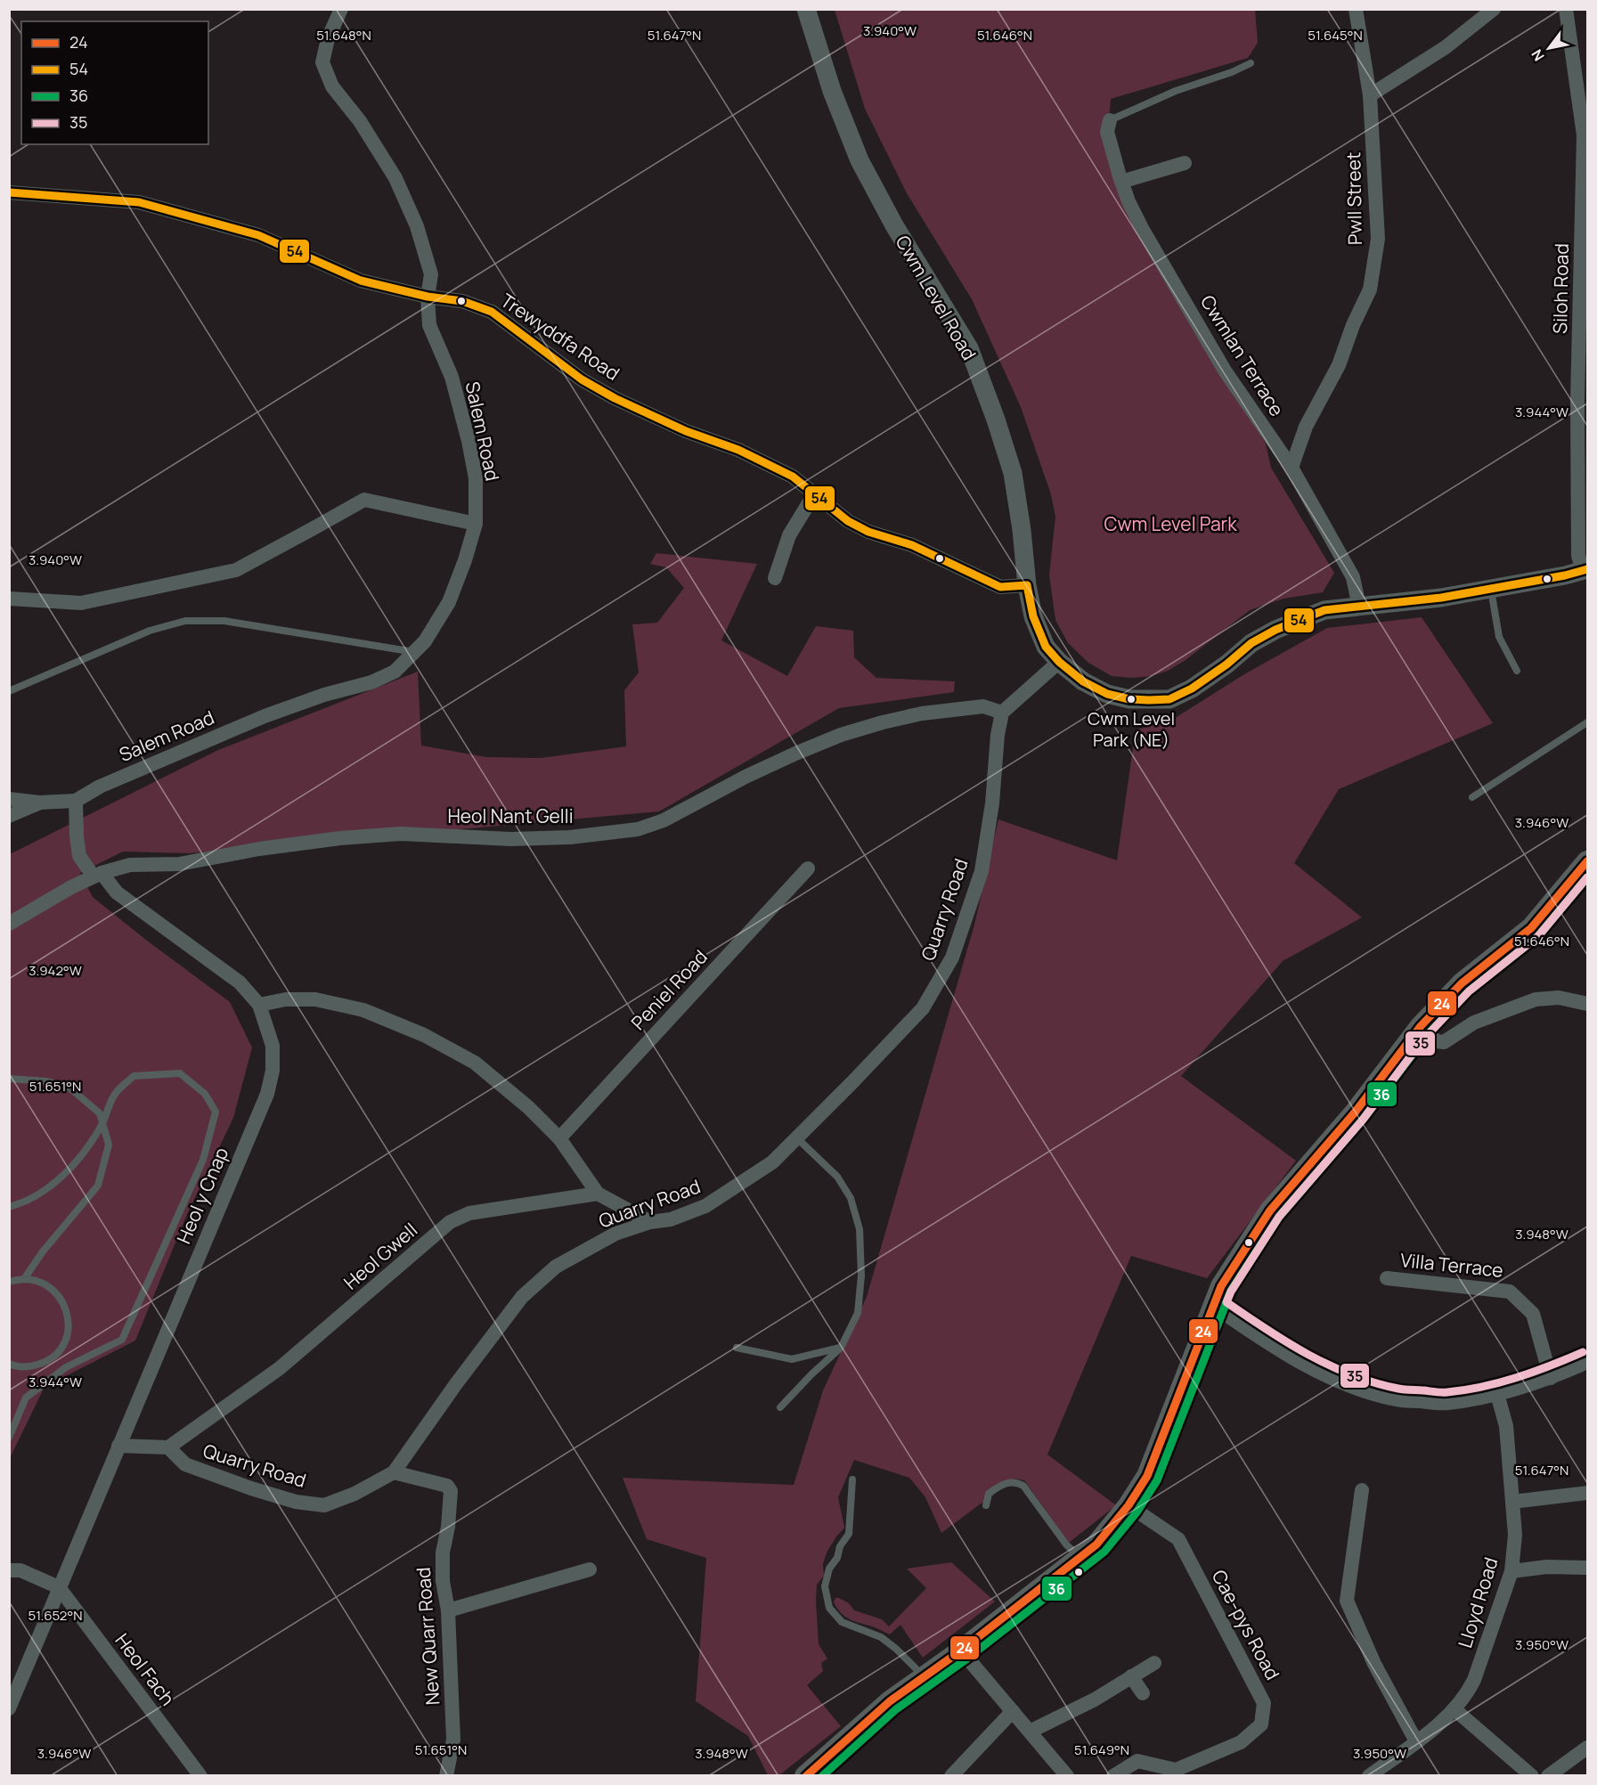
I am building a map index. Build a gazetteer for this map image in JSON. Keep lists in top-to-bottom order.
{
  "streets": {
    "street": [
      "Pwll Street",
      "Siloh Road",
      "Cwm Level Road",
      "Trewyddfa Road",
      "Cwmlan Terrace",
      "Salem Road",
      "Heol Nant Gelli",
      "Quarry Road",
      "Peniel Road",
      "Heol y Cnap",
      "Heol Gwell",
      "Villa Terrace",
      "Lloyd Road",
      "Cae-pys Road",
      "New Quarr Road",
      "Heol Fach"
    ]
  },
  "crossings": [
    ["Pwll Street", "Cwmlan Terrace"],
    ["Siloh Road", "Cwm Level Road"],
    ["Cwm Level Road", "Trewyddfa Road"],
    ["Cwm Level Road", "Cwmlan Terrace"],
    ["Trewyddfa Road", "Salem Road"],
    ["Salem Road", "Heol y Cnap"],
    ["Heol Nant Gelli", "Quarry Road"],
    ["Heol Nant Gelli", "Heol y Cnap"],
    ["Quarry Road", "Heol Gwell"],
    ["Quarry Road", "New Quarr Road"],
    ["Heol y Cnap", "Heol Fach"]
  ],
  "parks": ["Cwm Level Park"],
  "places": ["Cwm Level Park (NE)"],
  "lines": [
    "transit line 54",
    "transit line 24",
    "transit line 36",
    "transit line 35"
  ],
  "legend": [
    "24",
    "54",
    "36",
    "35"
  ],
  "north": "bottom left",
  "coordinates": [
    "3.940°W",
    "51.648°N",
    "51.647°N",
    "51.646°N",
    "51.645°N",
    "3.944°W",
    "3.946°W",
    "3.942°W",
    "51.651°N",
    "3.948°W",
    "51.652°N",
    "3.950°W",
    "51.649°N"
  ]
}
